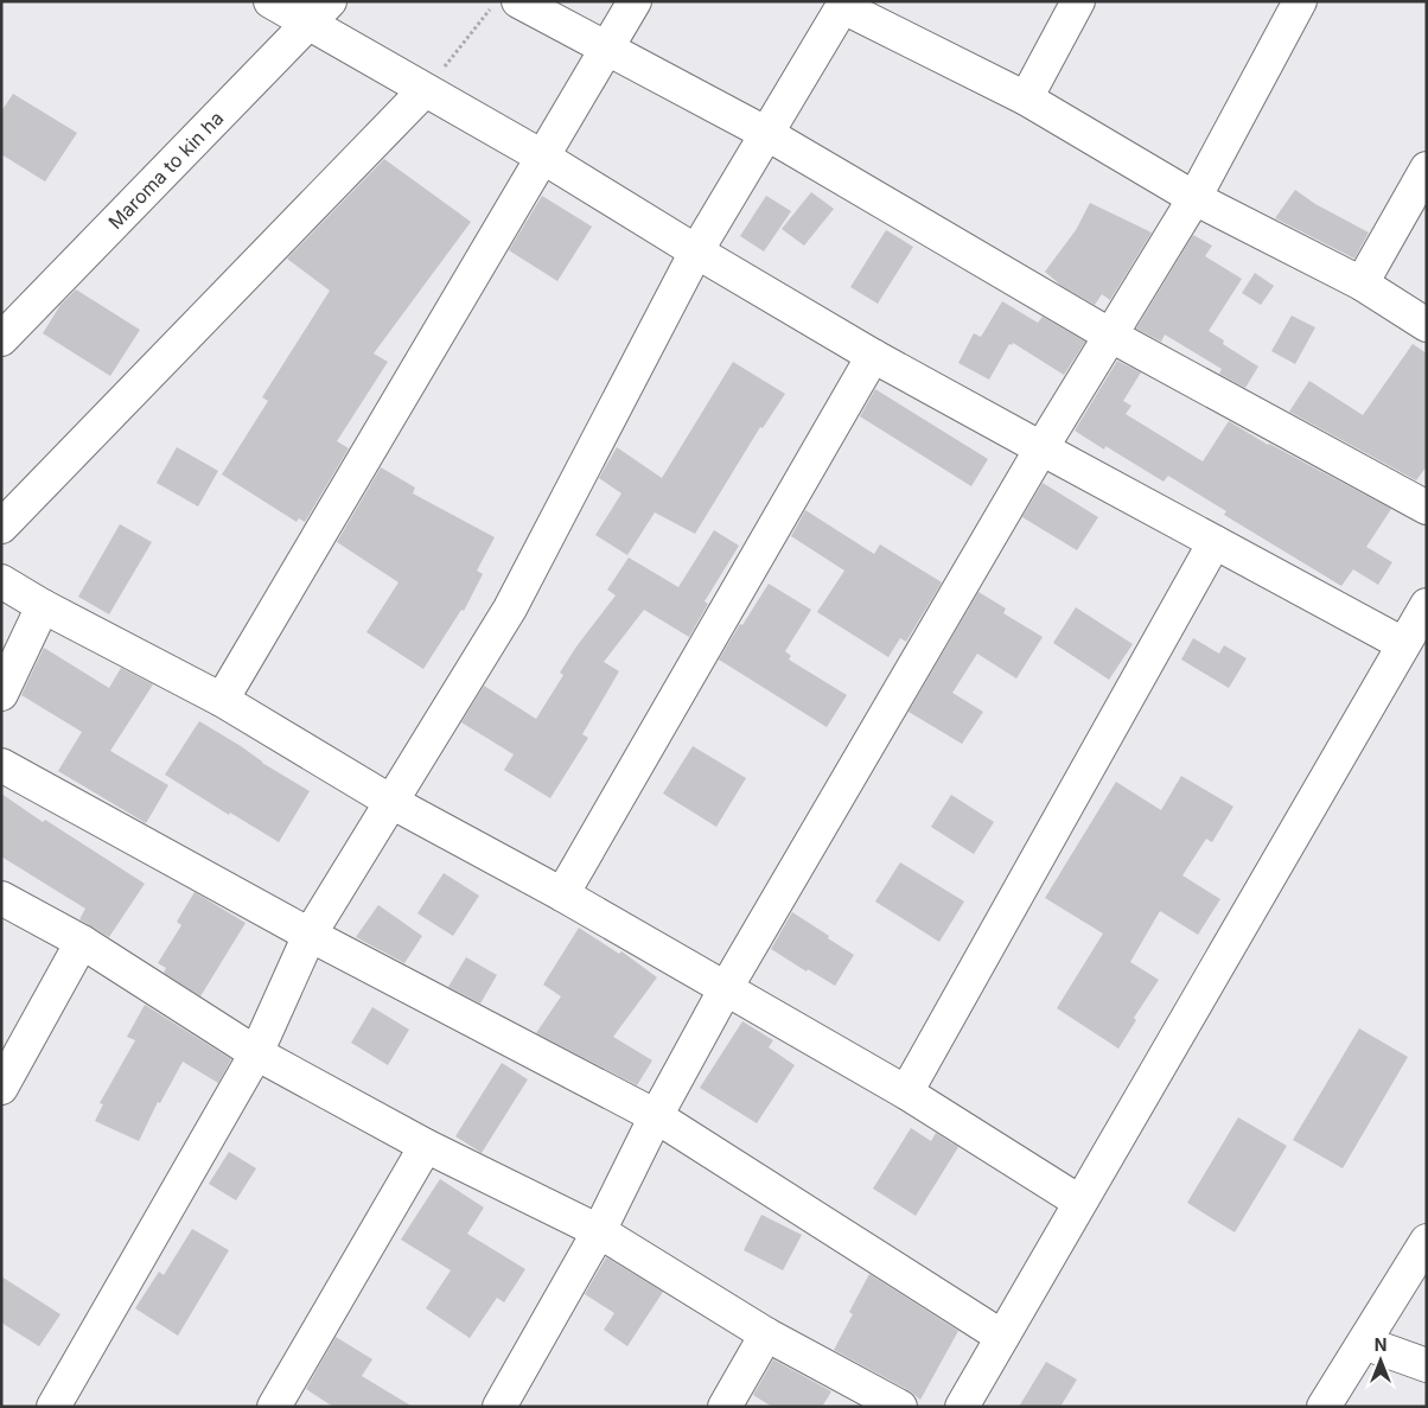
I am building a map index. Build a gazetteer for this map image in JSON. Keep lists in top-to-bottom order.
{
  "streets": {
    "street": ["Maroma to kin ha"]
  },
  "north": "top"
}
